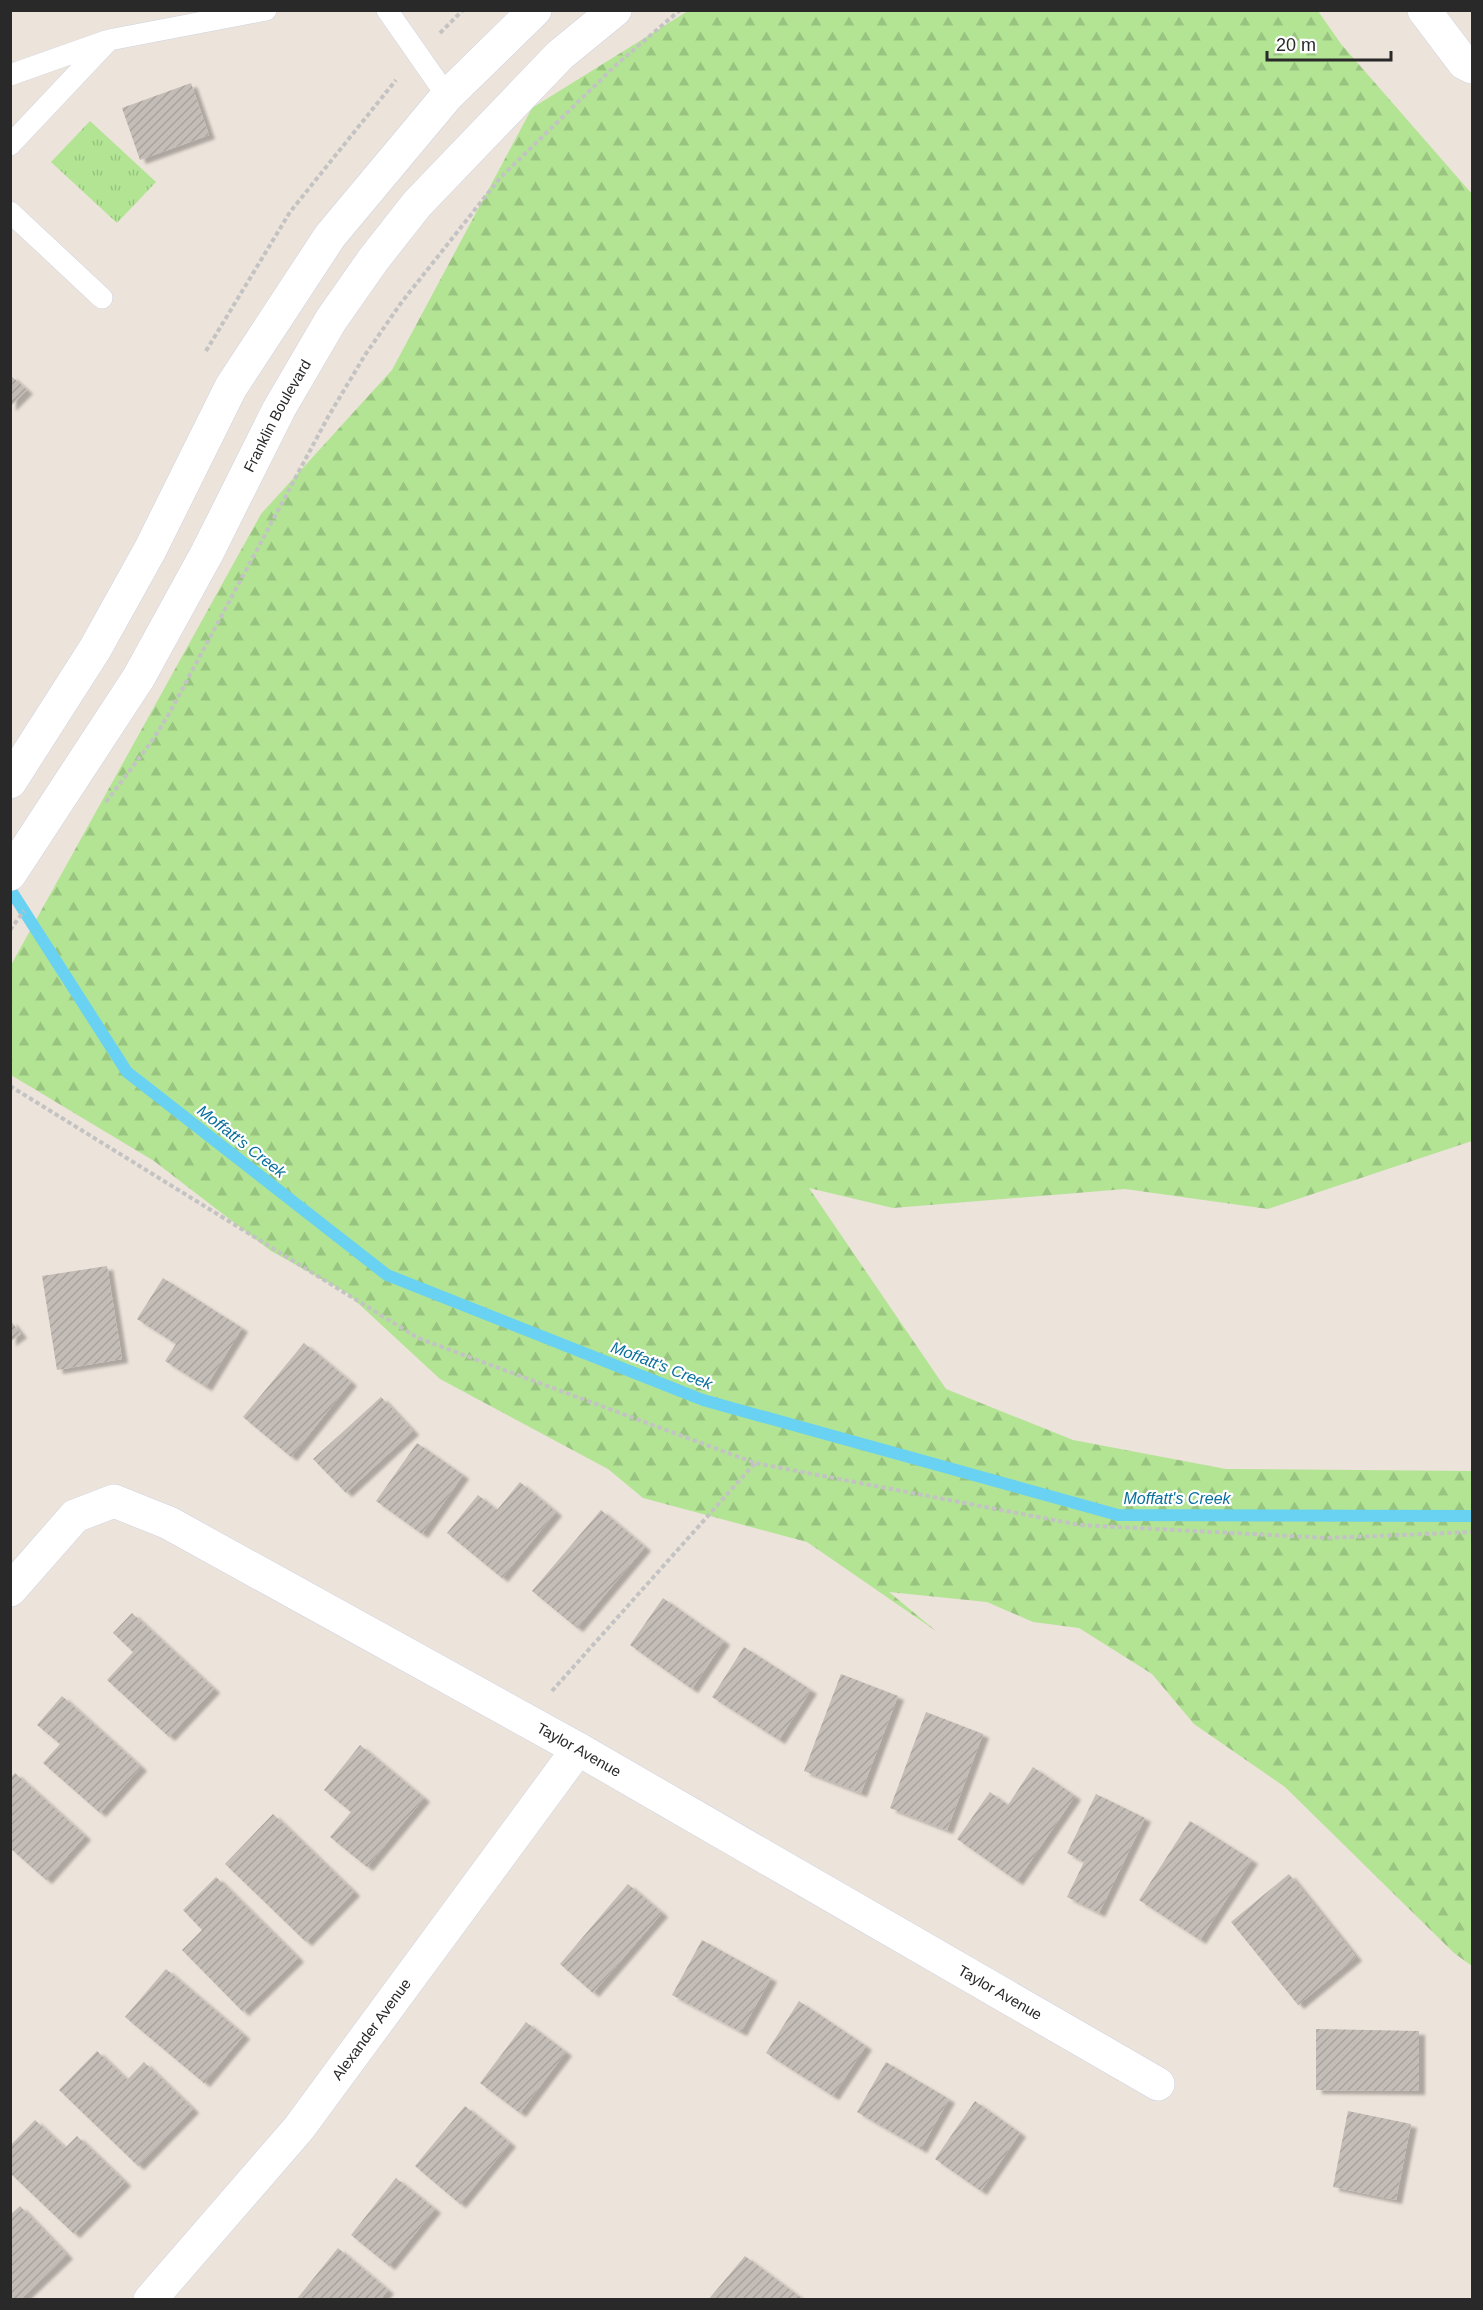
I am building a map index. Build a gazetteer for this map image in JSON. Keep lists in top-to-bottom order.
{
  "streets": {
    "street": ["Franklin Boulevard", "Taylor Avenue", "Alexander Avenue"]
  },
  "crossings": [
    ["Taylor Avenue", "Alexander Avenue"]
  ],
  "water": ["Moffatt's Creek"],
  "scale_bar": "20 m"
}
